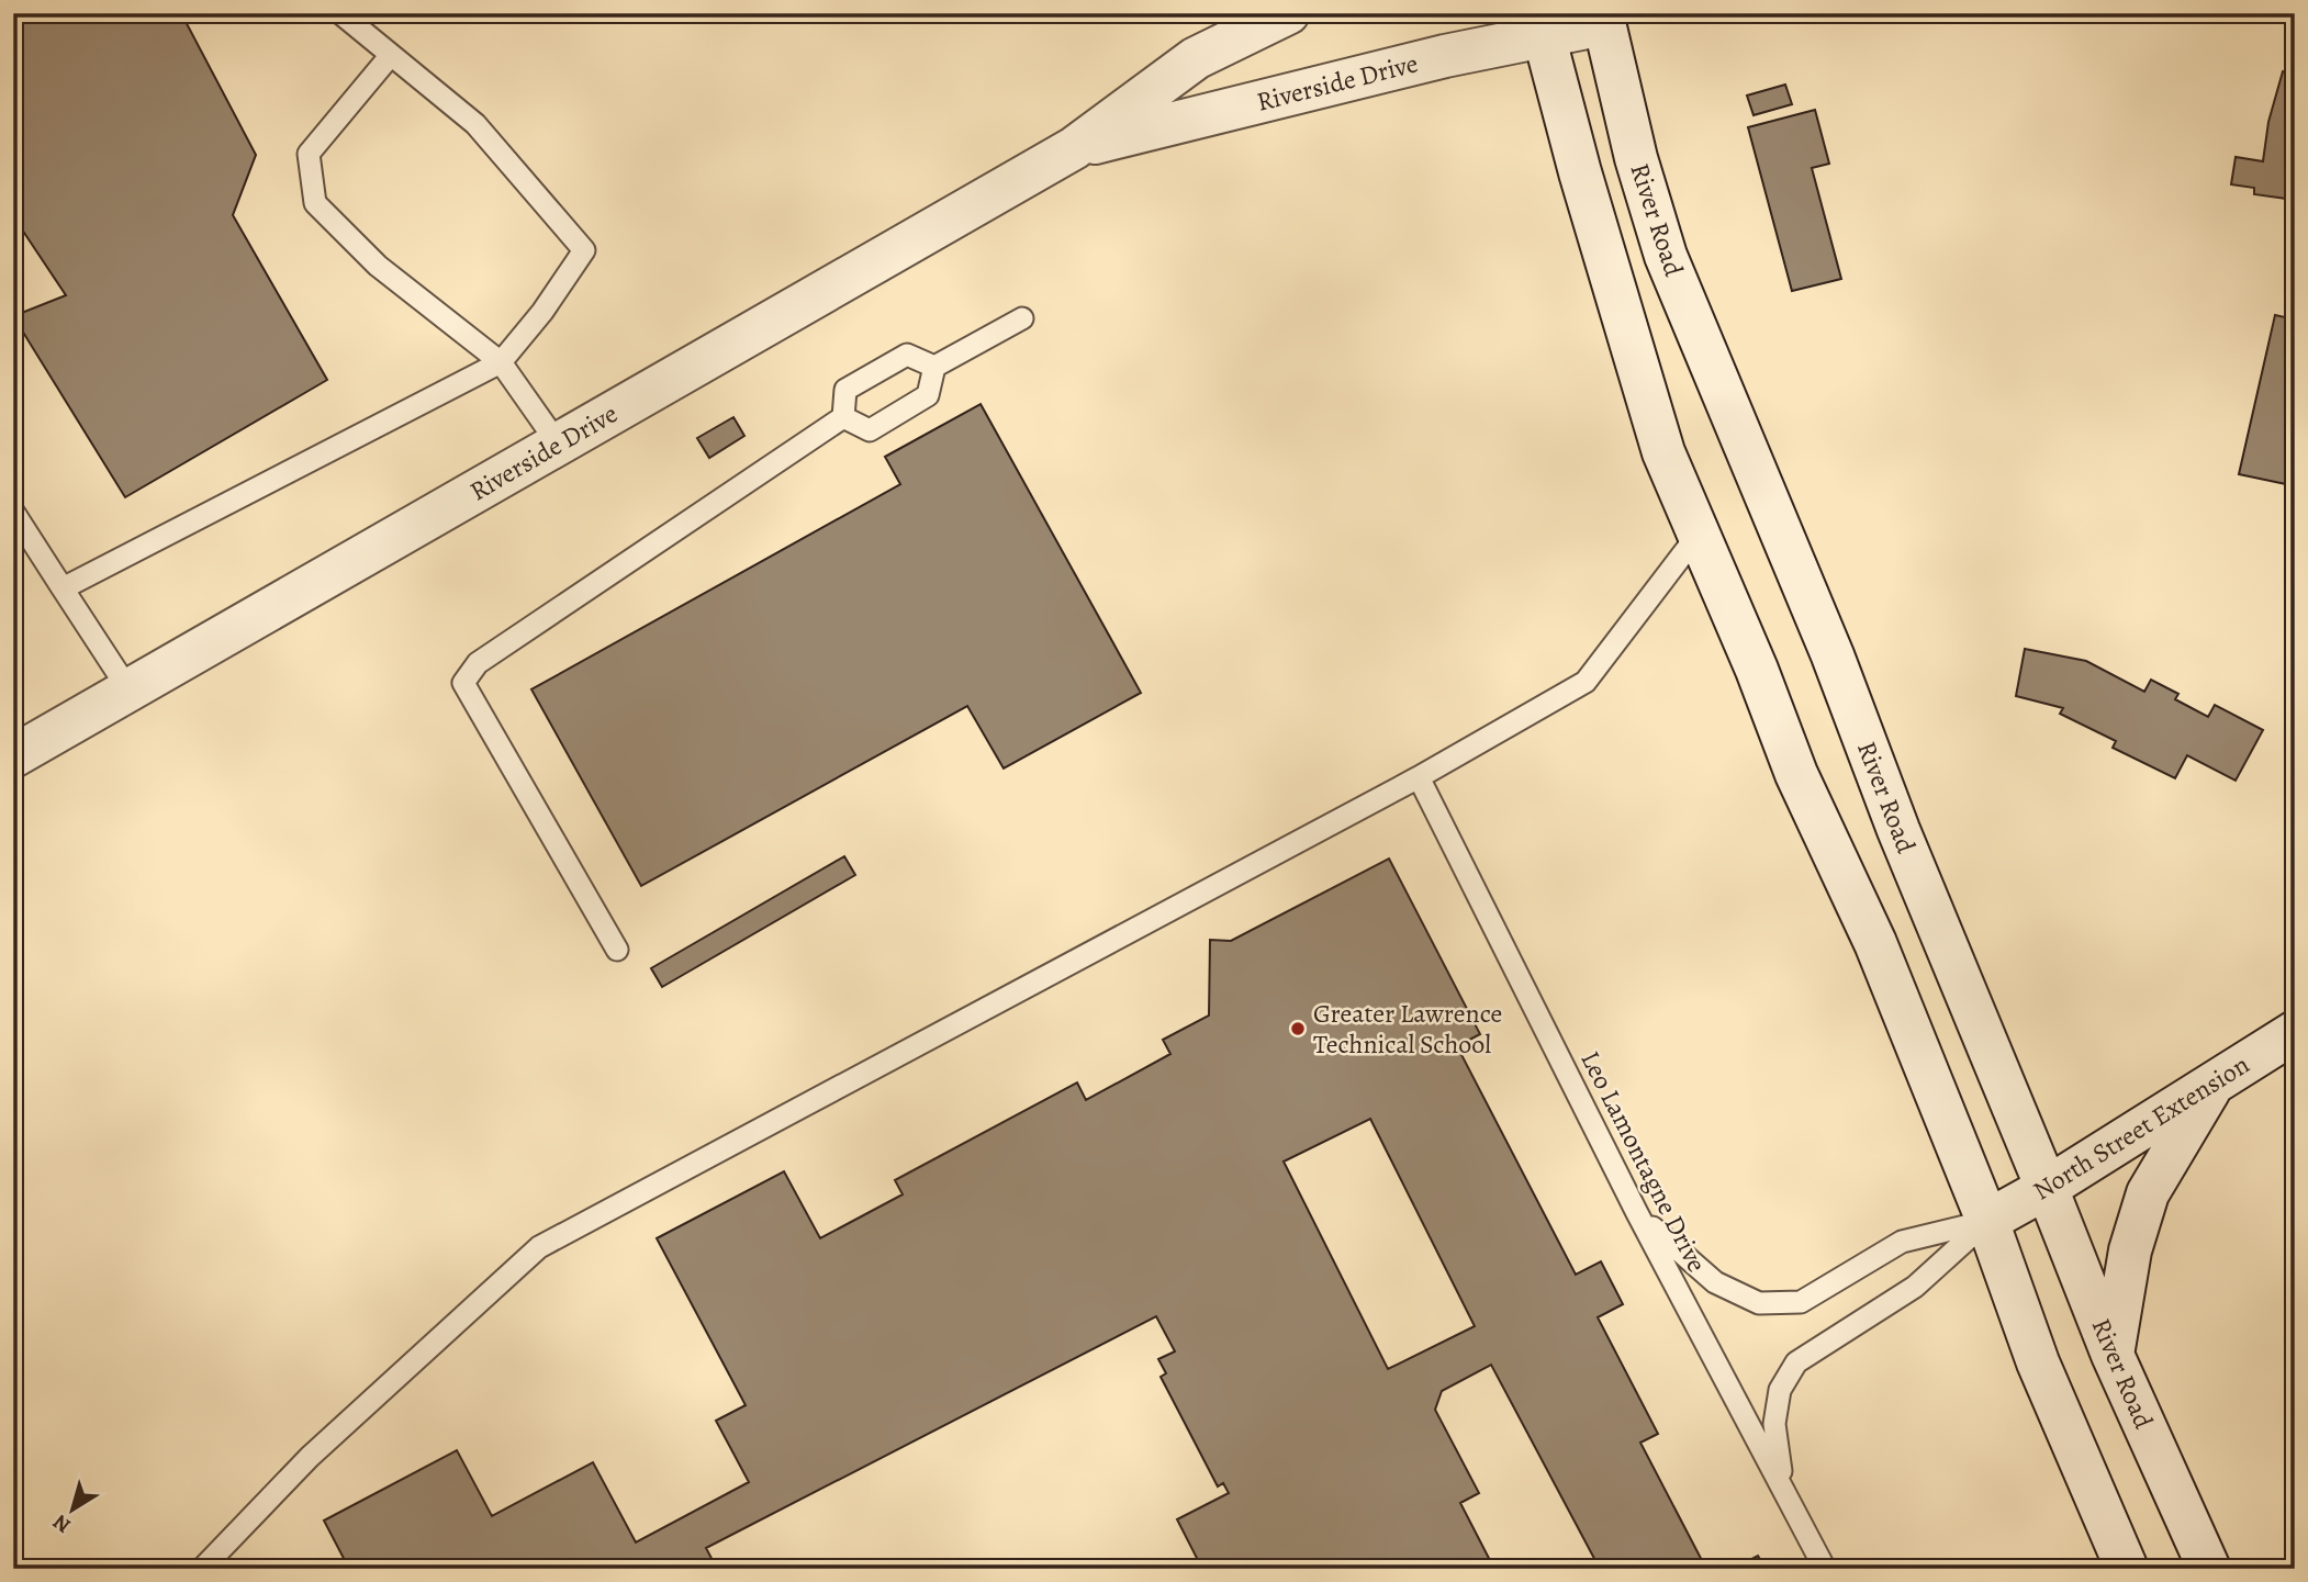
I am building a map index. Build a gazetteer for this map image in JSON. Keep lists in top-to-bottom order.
{
  "streets": {
    "main road": ["Riverside Drive", "River Road", "North Street Extension"],
    "lane": ["Leo Lamontagne Drive"]
  },
  "crossings": [
    ["Riverside Drive", "River Road"],
    ["River Road", "North Street Extension"]
  ],
  "places": ["Greater Lawrence Technical School"],
  "north": "bottom left"
}
